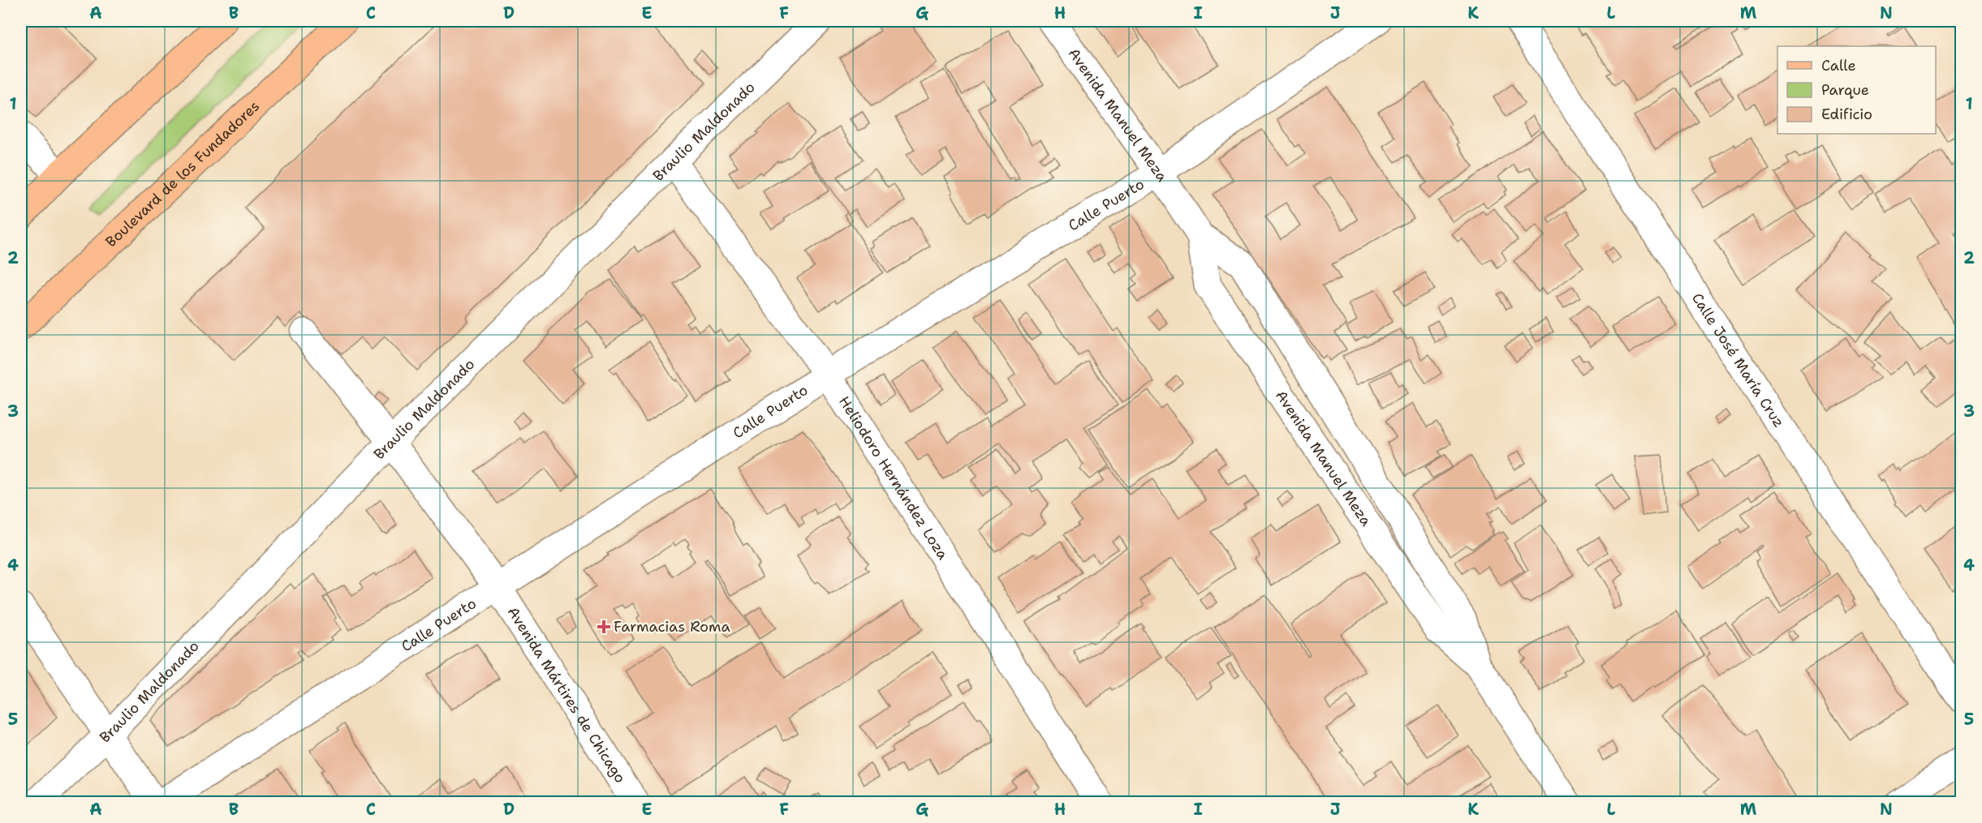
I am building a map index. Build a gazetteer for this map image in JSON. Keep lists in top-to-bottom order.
{
  "streets": {
    "main road": ["Boulevard de los Fundadores"],
    "street": [
      "Avenida Manuel Meza",
      "Braulio Maldonado",
      "Calle Puerto",
      "Calle José María Cruz",
      "Heliodoro Hernández Loza",
      "Avenida Mártires de Chicago"
    ]
  },
  "crossings": [
    ["Avenida Manuel Meza", "Calle Puerto"],
    ["Braulio Maldonado", "Heliodoro Hernández Loza"],
    ["Braulio Maldonado", "Avenida Mártires de Chicago"],
    ["Calle Puerto", "Heliodoro Hernández Loza"],
    ["Calle Puerto", "Avenida Mártires de Chicago"]
  ],
  "places": {
    "health": ["Farmacias Roma"]
  },
  "legend": ["Calle", "Parque", "Edificio"],
  "grid": {
    "columns": [
      "A",
      "B",
      "C",
      "D",
      "E",
      "F",
      "G",
      "H",
      "I",
      "J",
      "K",
      "L",
      "M",
      "N"
    ],
    "rows": [
      "1",
      "2",
      "3",
      "4",
      "5"
    ]
  }
}
